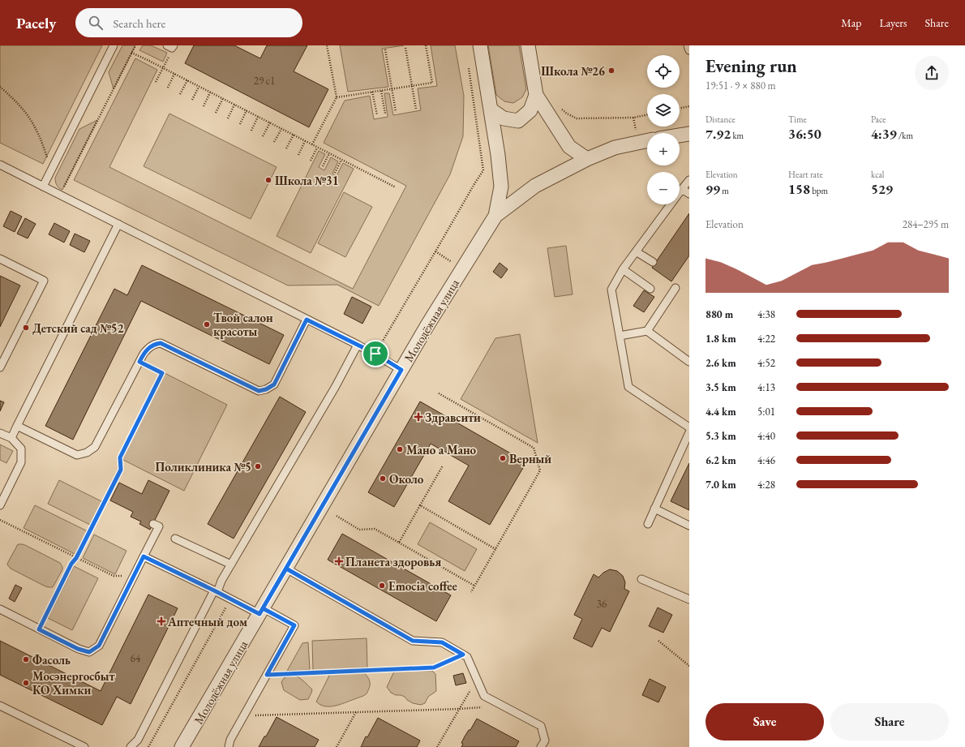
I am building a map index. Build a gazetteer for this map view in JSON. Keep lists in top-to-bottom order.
{
  "streets": {
    "street": ["Молодёжная улица"]
  },
  "places": {
    "other": [
      "Школа №26",
      "Школа №31",
      "Твой салон красоты",
      "Детский сад №52",
      "Мано а Мано",
      "Верный",
      "Поликлиника №5",
      "Около",
      "Emocia coffee",
      "Фасоль",
      "Мосэнергосбыт КО Химки"
    ],
    "health": ["Здравсити", "Планета здоровья", "Аптечный дом"]
  },
  "house_numbers": ["29 с1", "36", "64"],
  "page": {
    "header": "Pacely",
    "search": "Search here",
    "nav": ["Map", "Layers", "Share"],
    "heading": ["Evening run", "19:51 · 9 × 880 m"],
    "map_buttons": ["+", "−"],
    "stats": [
      ["Distance", "7.92 km"],
      ["Time", "36:50"],
      ["Pace", "4:39 /km"],
      ["Elevation", "99 m"],
      ["Heart rate", "158 bpm"],
      ["kcal", "529"]
    ],
    "chart": ["Elevation", "284–295 m"],
    "list": [
      {
        "name": "880 m",
        "note": "4:38"
      },
      {
        "name": "1.8 km",
        "note": "4:22"
      },
      {
        "name": "2.6 km",
        "note": "4:52"
      },
      {
        "name": "3.5 km",
        "note": "4:13"
      },
      {
        "name": "4.4 km",
        "note": "5:01"
      },
      {
        "name": "5.3 km",
        "note": "4:40"
      },
      {
        "name": "6.2 km",
        "note": "4:46"
      },
      {
        "name": "7.0 km",
        "note": "4:28"
      }
    ],
    "buttons": ["Save", "Share"]
  }
}
